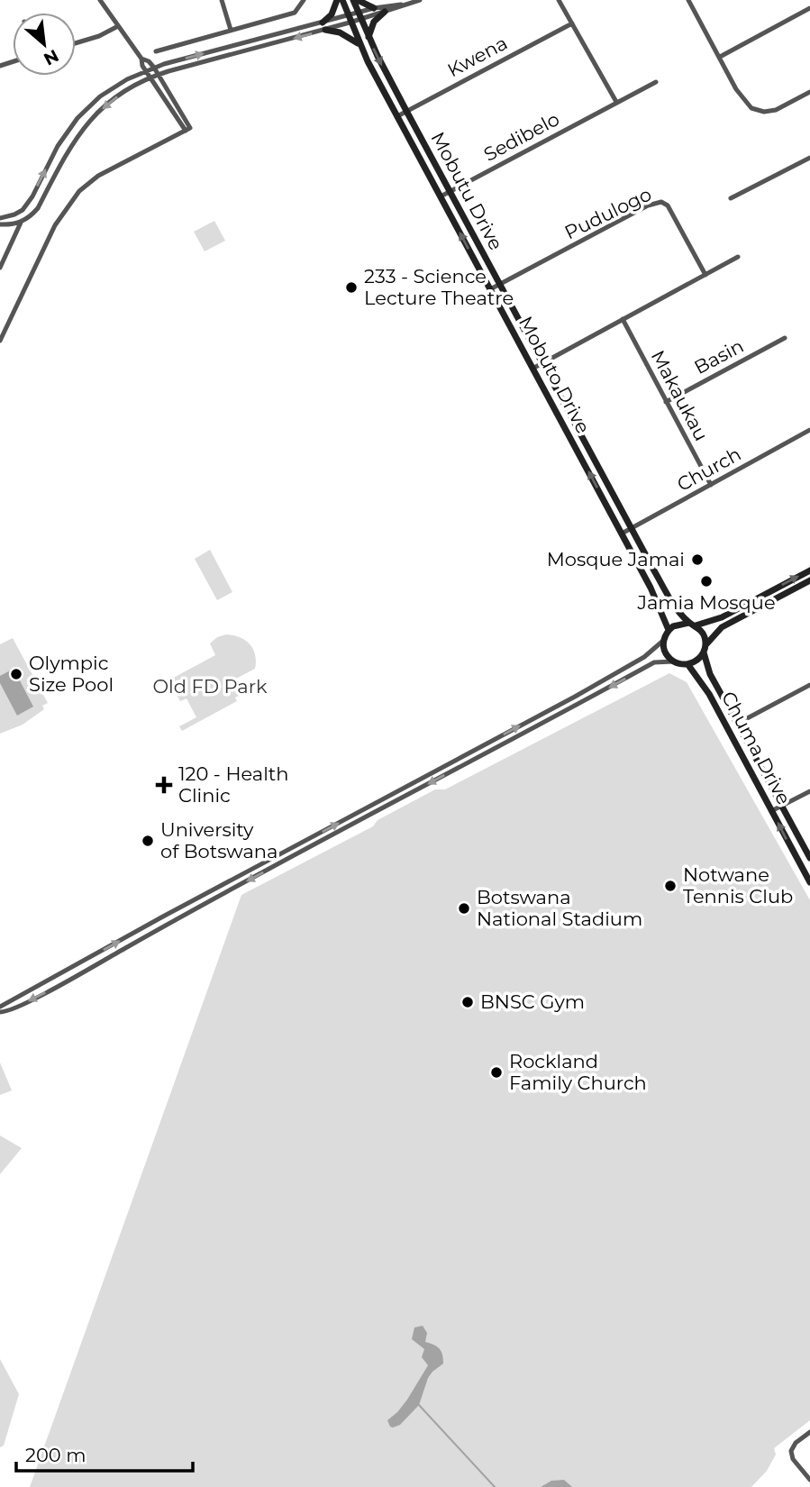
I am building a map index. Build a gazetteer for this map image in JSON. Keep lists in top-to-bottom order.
{
  "streets": {
    "main road": ["Mobutu Drive", "Mobuto Drive", "Chuma Drive"],
    "street": [
      "Kwena",
      "Sedibelo",
      "Pudulogo",
      "Basin",
      "Makaukau",
      "Church"
    ]
  },
  "crossings": [
    ["Kwena", "Mobutu Drive"],
    ["Kwena", "Mobuto Drive"],
    ["Sedibelo", "Mobutu Drive"],
    ["Sedibelo", "Mobuto Drive"],
    ["Mobutu Drive", "Pudulogo"],
    ["Mobutu Drive", "Mobuto Drive"],
    ["Mobutu Drive", "Church"],
    ["Mobutu Drive", "Chuma Drive"],
    ["Pudulogo", "Mobuto Drive"],
    ["Basin", "Makaukau"],
    ["Mobuto Drive", "Church"],
    ["Mobuto Drive", "Chuma Drive"],
    ["Makaukau", "Church"]
  ],
  "one_way": ["Mobuto Drive"],
  "parks": ["Old FD Park"],
  "places": {
    "other": [
      "233 - Science Lecture Theatre",
      "Mosque Jamai",
      "Jamia Mosque",
      "Olympic Size Pool",
      "University of Botswana",
      "Notwane Tennis Club",
      "Botswana National Stadium",
      "BNSC Gym",
      "Rockland Family Church"
    ],
    "health": ["120 - Health Clinic"]
  },
  "scale_bar": "200 m",
  "north": "bottom right"
}
